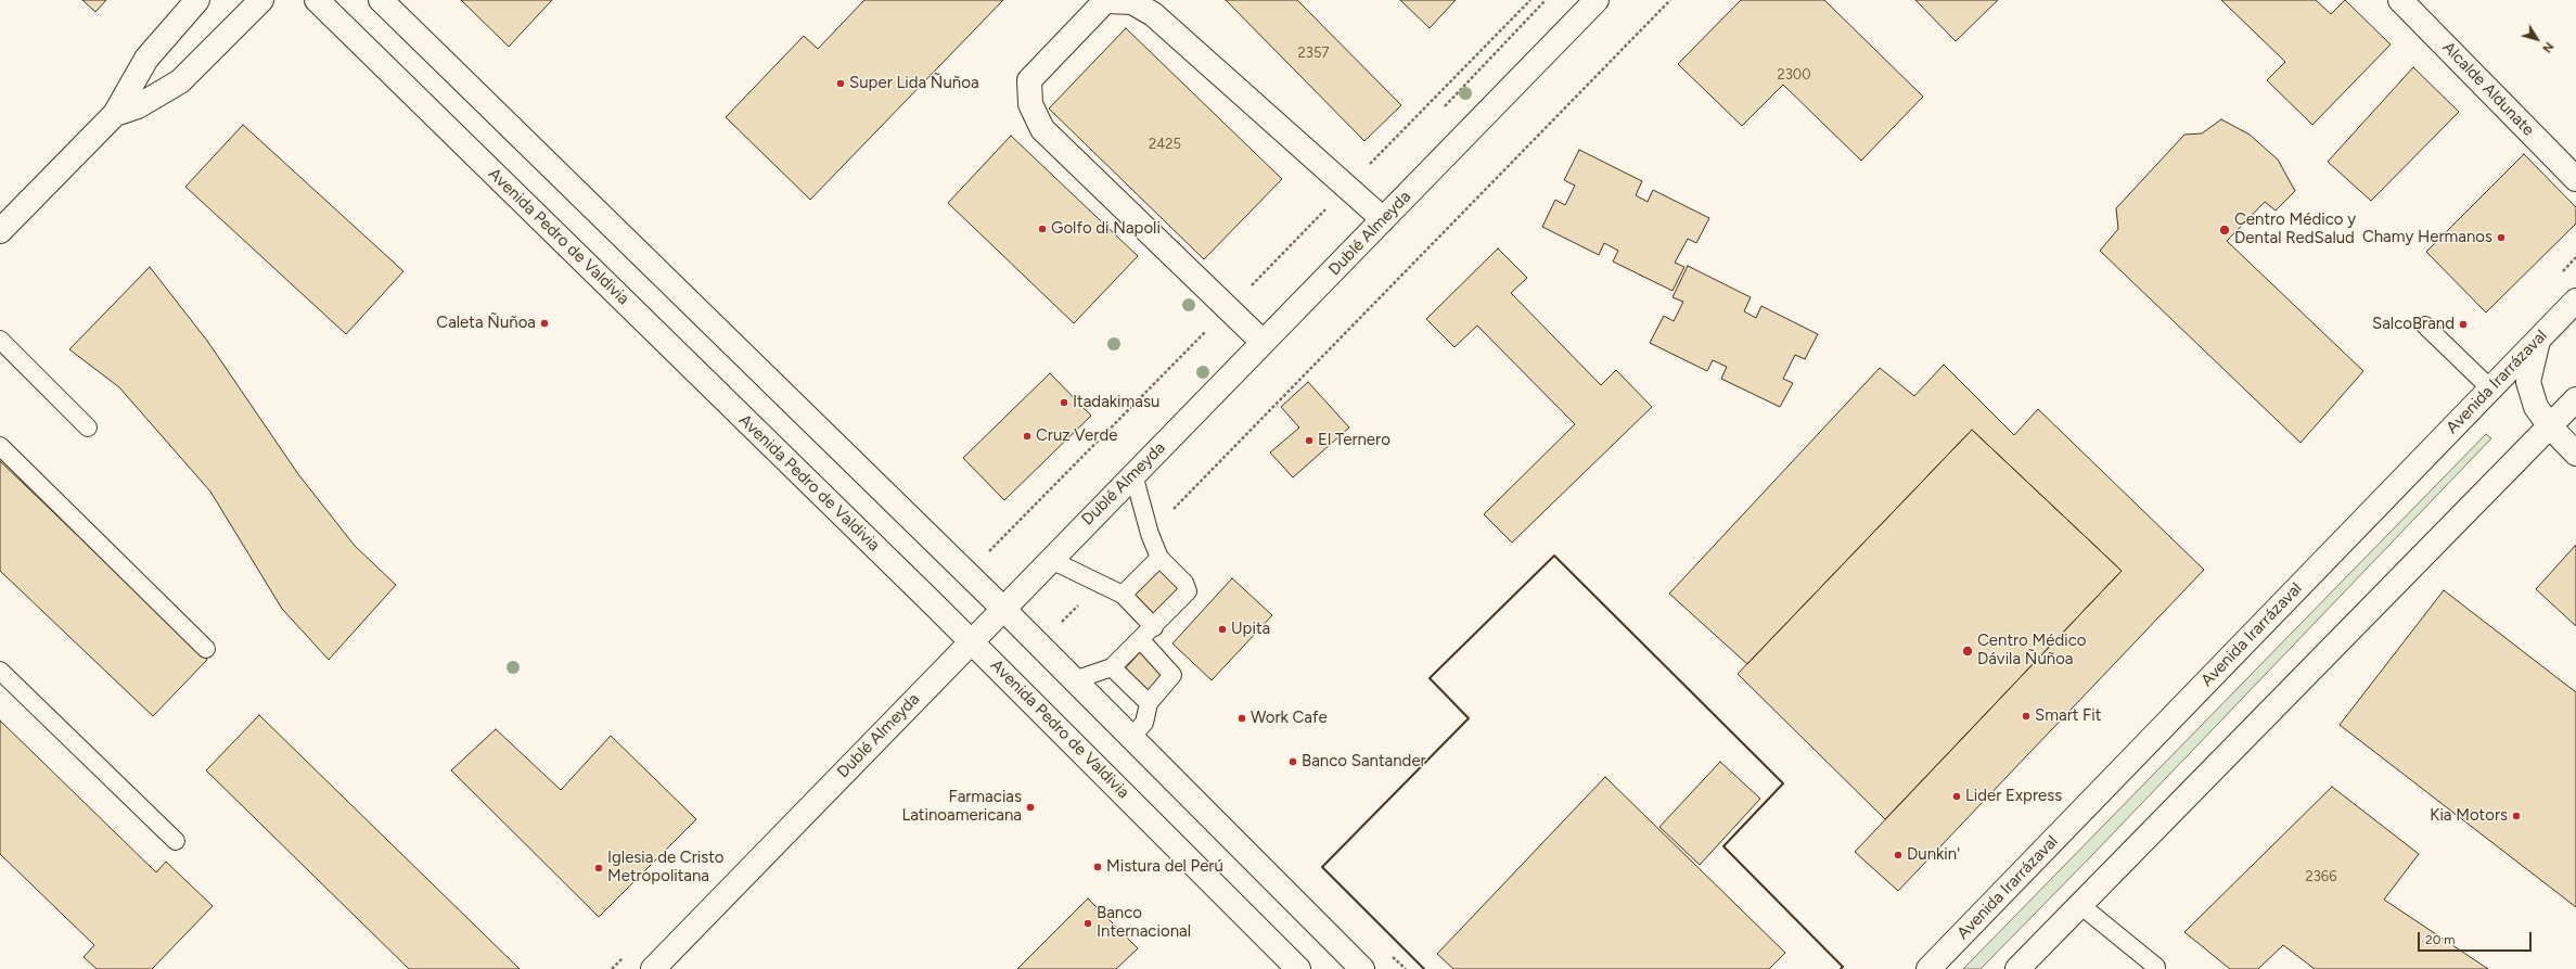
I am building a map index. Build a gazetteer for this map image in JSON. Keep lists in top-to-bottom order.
{
  "streets": {
    "main road": [
      "Alcalde Aldunate",
      "Dublé Almeyda",
      "Avenida Pedro de Valdivia",
      "Avenida Irarrázaval"
    ]
  },
  "crossings": [
    ["Dublé Almeyda", "Avenida Pedro de Valdivia"]
  ],
  "places": [
    "Super Lida Ñuñoa",
    "Golfo di Napoli",
    "Centro Médico y Dental RedSalud",
    "Chamy Hermanos",
    "Caleta Ñuñoa",
    "SalcoBrand",
    "Itadakimasu",
    "Cruz Verde",
    "El Ternero",
    "Upita",
    "Centro Médico Dávila Ñuñoa",
    "Smart Fit",
    "Work Cafe",
    "Banco Santander",
    "Lider Express",
    "Farmacias Latinoamericana",
    "Kia Motors",
    "Dunkin'",
    "Mistura del Perú",
    "Iglesia de Cristo Metropolitana",
    "Banco Internacional"
  ],
  "house_numbers": [
    "2357",
    "2300",
    "2425",
    "2366"
  ],
  "scale_bar": "20 m",
  "north": "bottom right"
}
